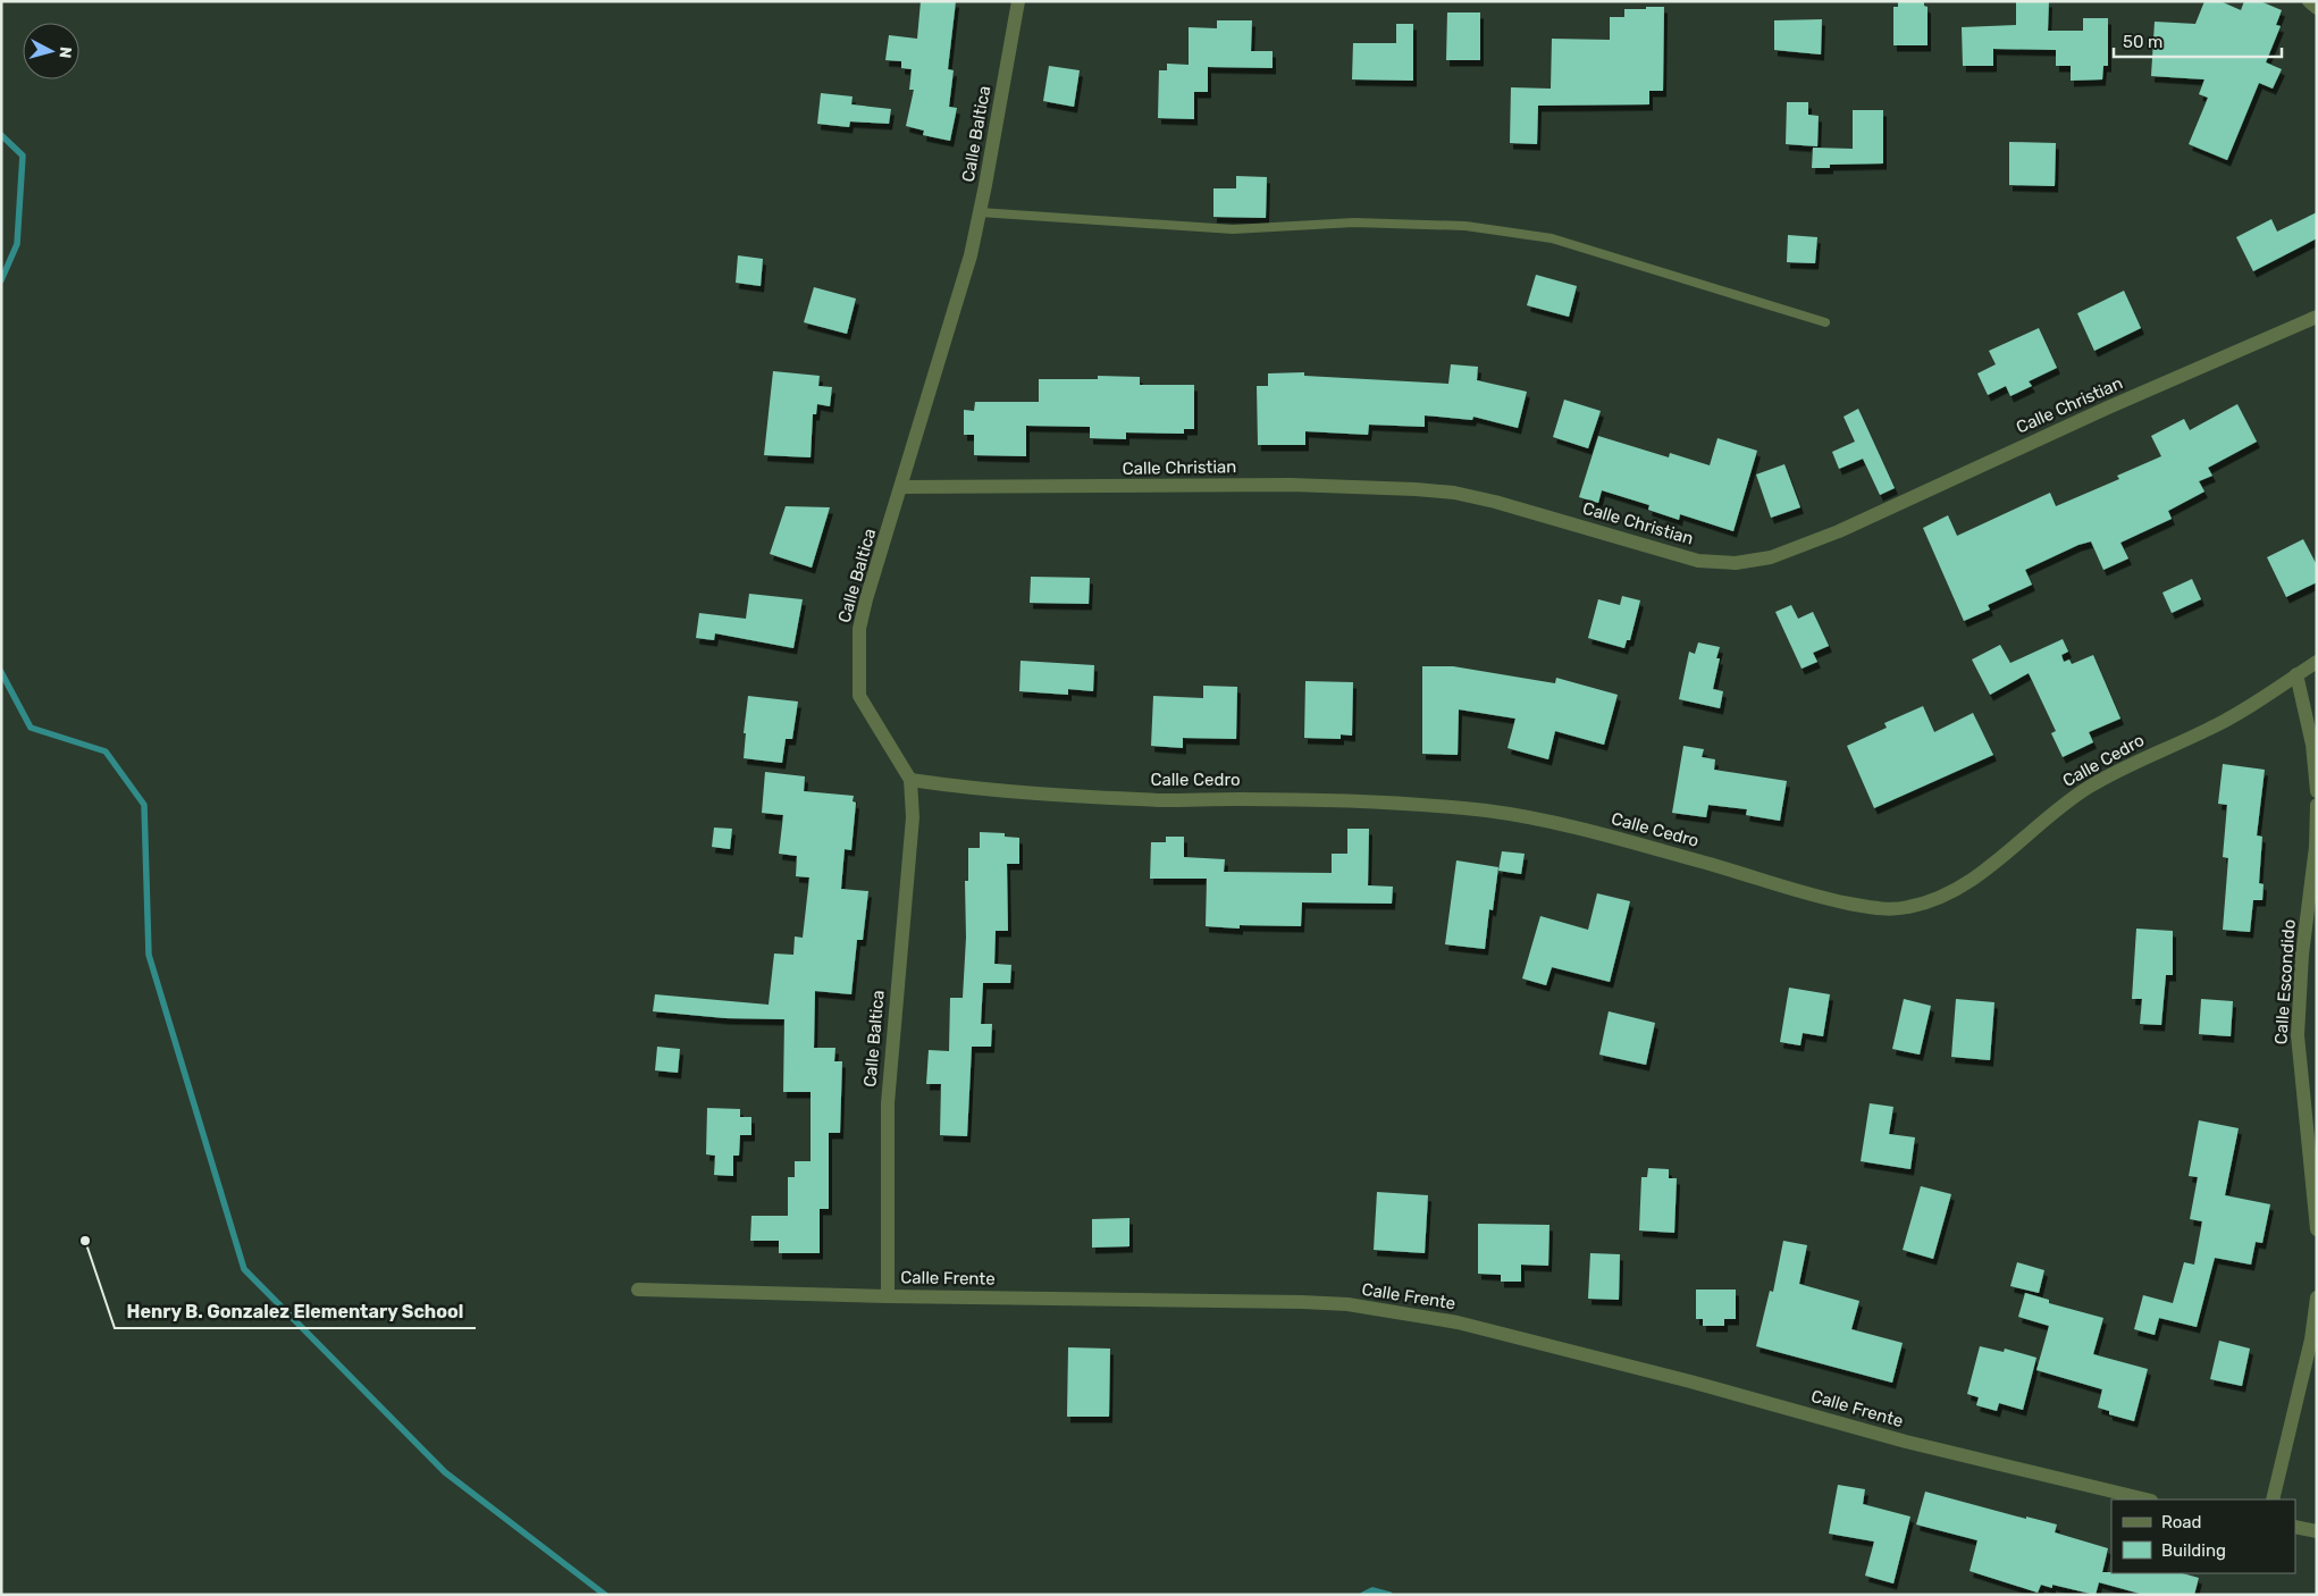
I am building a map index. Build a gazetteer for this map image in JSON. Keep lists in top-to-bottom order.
{
  "streets": {
    "street": [
      "Calle Baltica",
      "Calle Christian",
      "Calle Cedro",
      "Calle Escondido",
      "Calle Frente"
    ]
  },
  "crossings": [
    ["Calle Baltica", "Calle Christian"],
    ["Calle Baltica", "Calle Cedro"],
    ["Calle Baltica", "Calle Frente"]
  ],
  "places": ["Henry B. Gonzalez Elementary School"],
  "legend": ["Road", "Building"],
  "scale_bar": "50 m",
  "north": "right"
}
